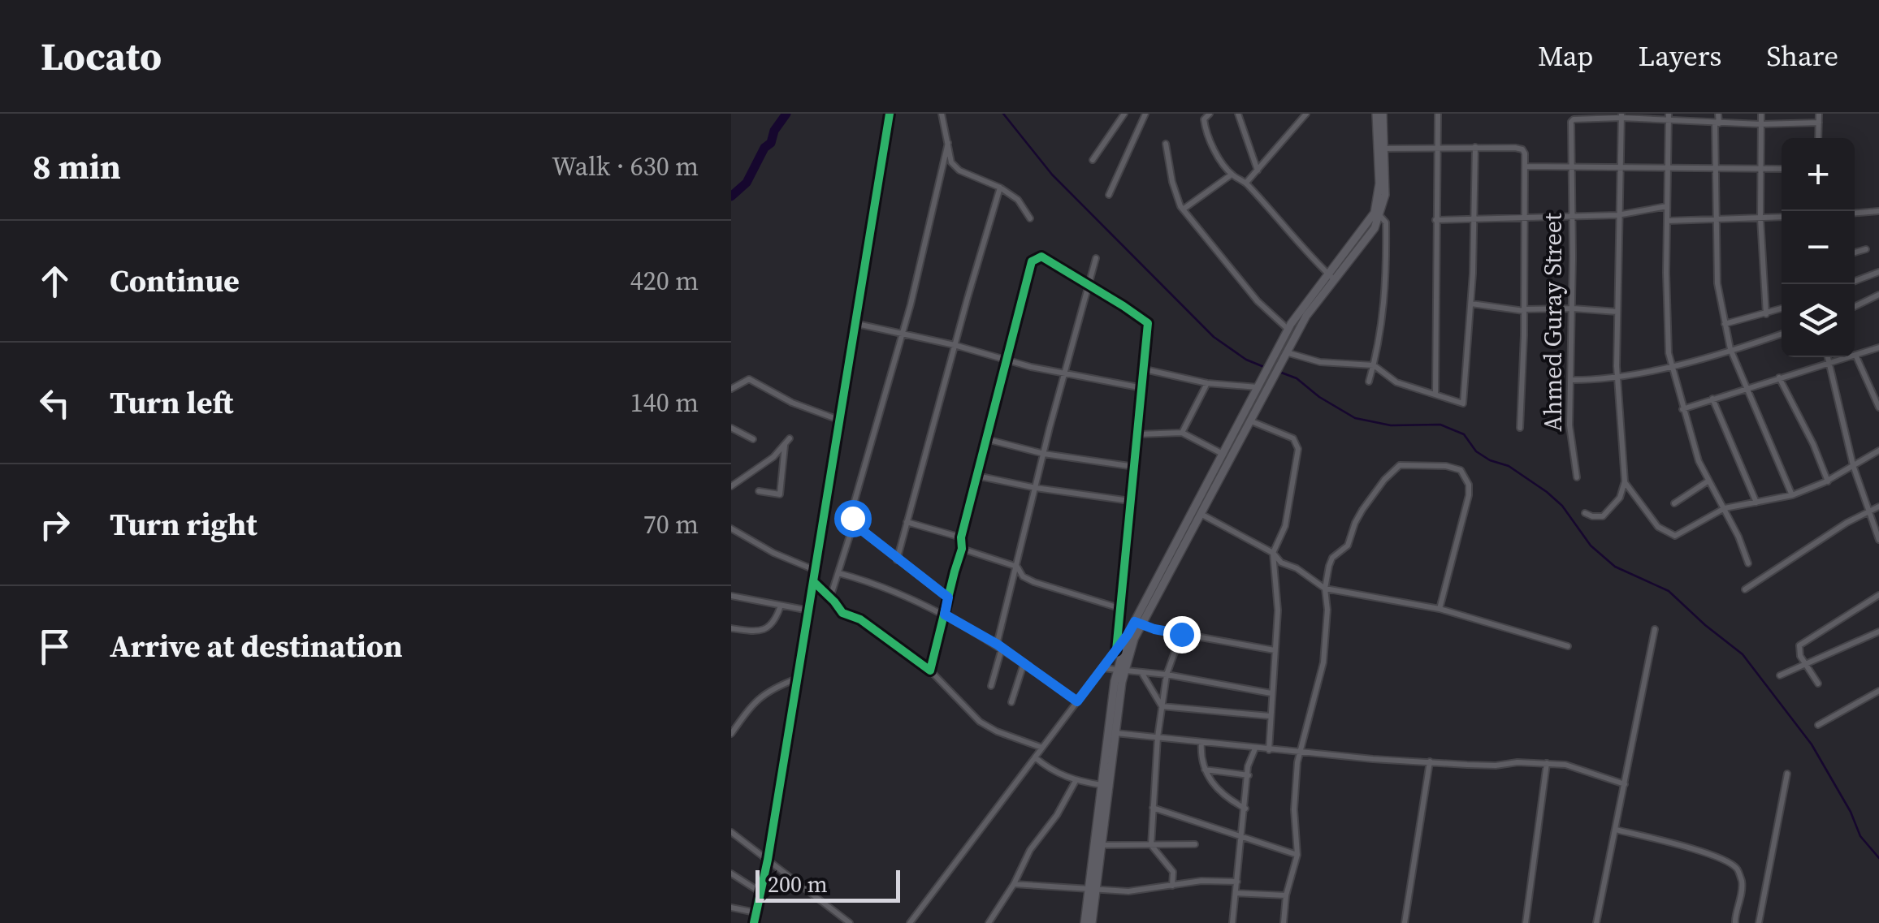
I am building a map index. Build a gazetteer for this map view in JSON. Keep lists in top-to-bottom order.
{
  "streets": {
    "street": ["Ahmed Guray Street"]
  },
  "scale_bar": "200 m",
  "page": {
    "header": "Locato",
    "nav": ["Map", "Layers", "Share"],
    "heading": ["8 min", "Walk · 630 m"],
    "map_buttons": ["+", "−"],
    "list": [
      ["Continue", "420 m"],
      ["Turn left", "140 m"],
      ["Turn right", "70 m"],
      "Arrive at destination"
    ],
    "scale": "200 m"
  }
}
